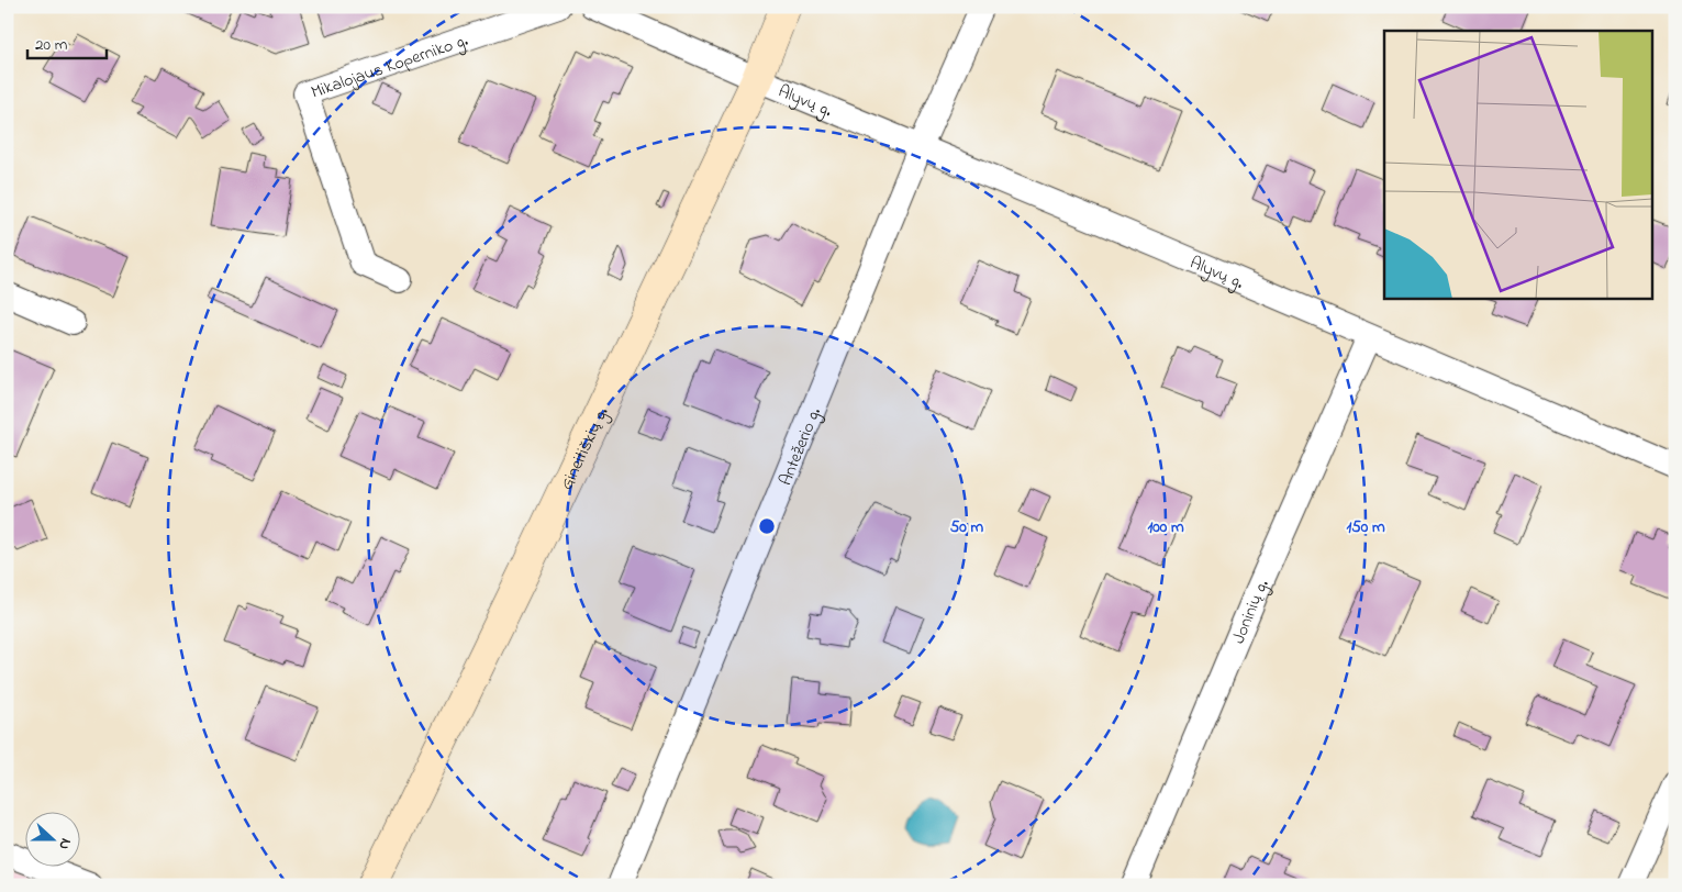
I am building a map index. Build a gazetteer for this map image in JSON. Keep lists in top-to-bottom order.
{
  "streets": {
    "street": [
      "Mikalojaus Koperniko g.",
      "Alyvų g.",
      "Antežerio g.",
      "Gineitiškių g.",
      "Joninių g."
    ]
  },
  "crossings": [
    ["Alyvų g.", "Antežerio g."],
    ["Alyvų g.", "Gineitiškių g."],
    ["Alyvų g.", "Joninių g."]
  ],
  "scale_bar": "20 m",
  "north": "right",
  "rings": ["50 m", "100 m", "150 m"]
}
